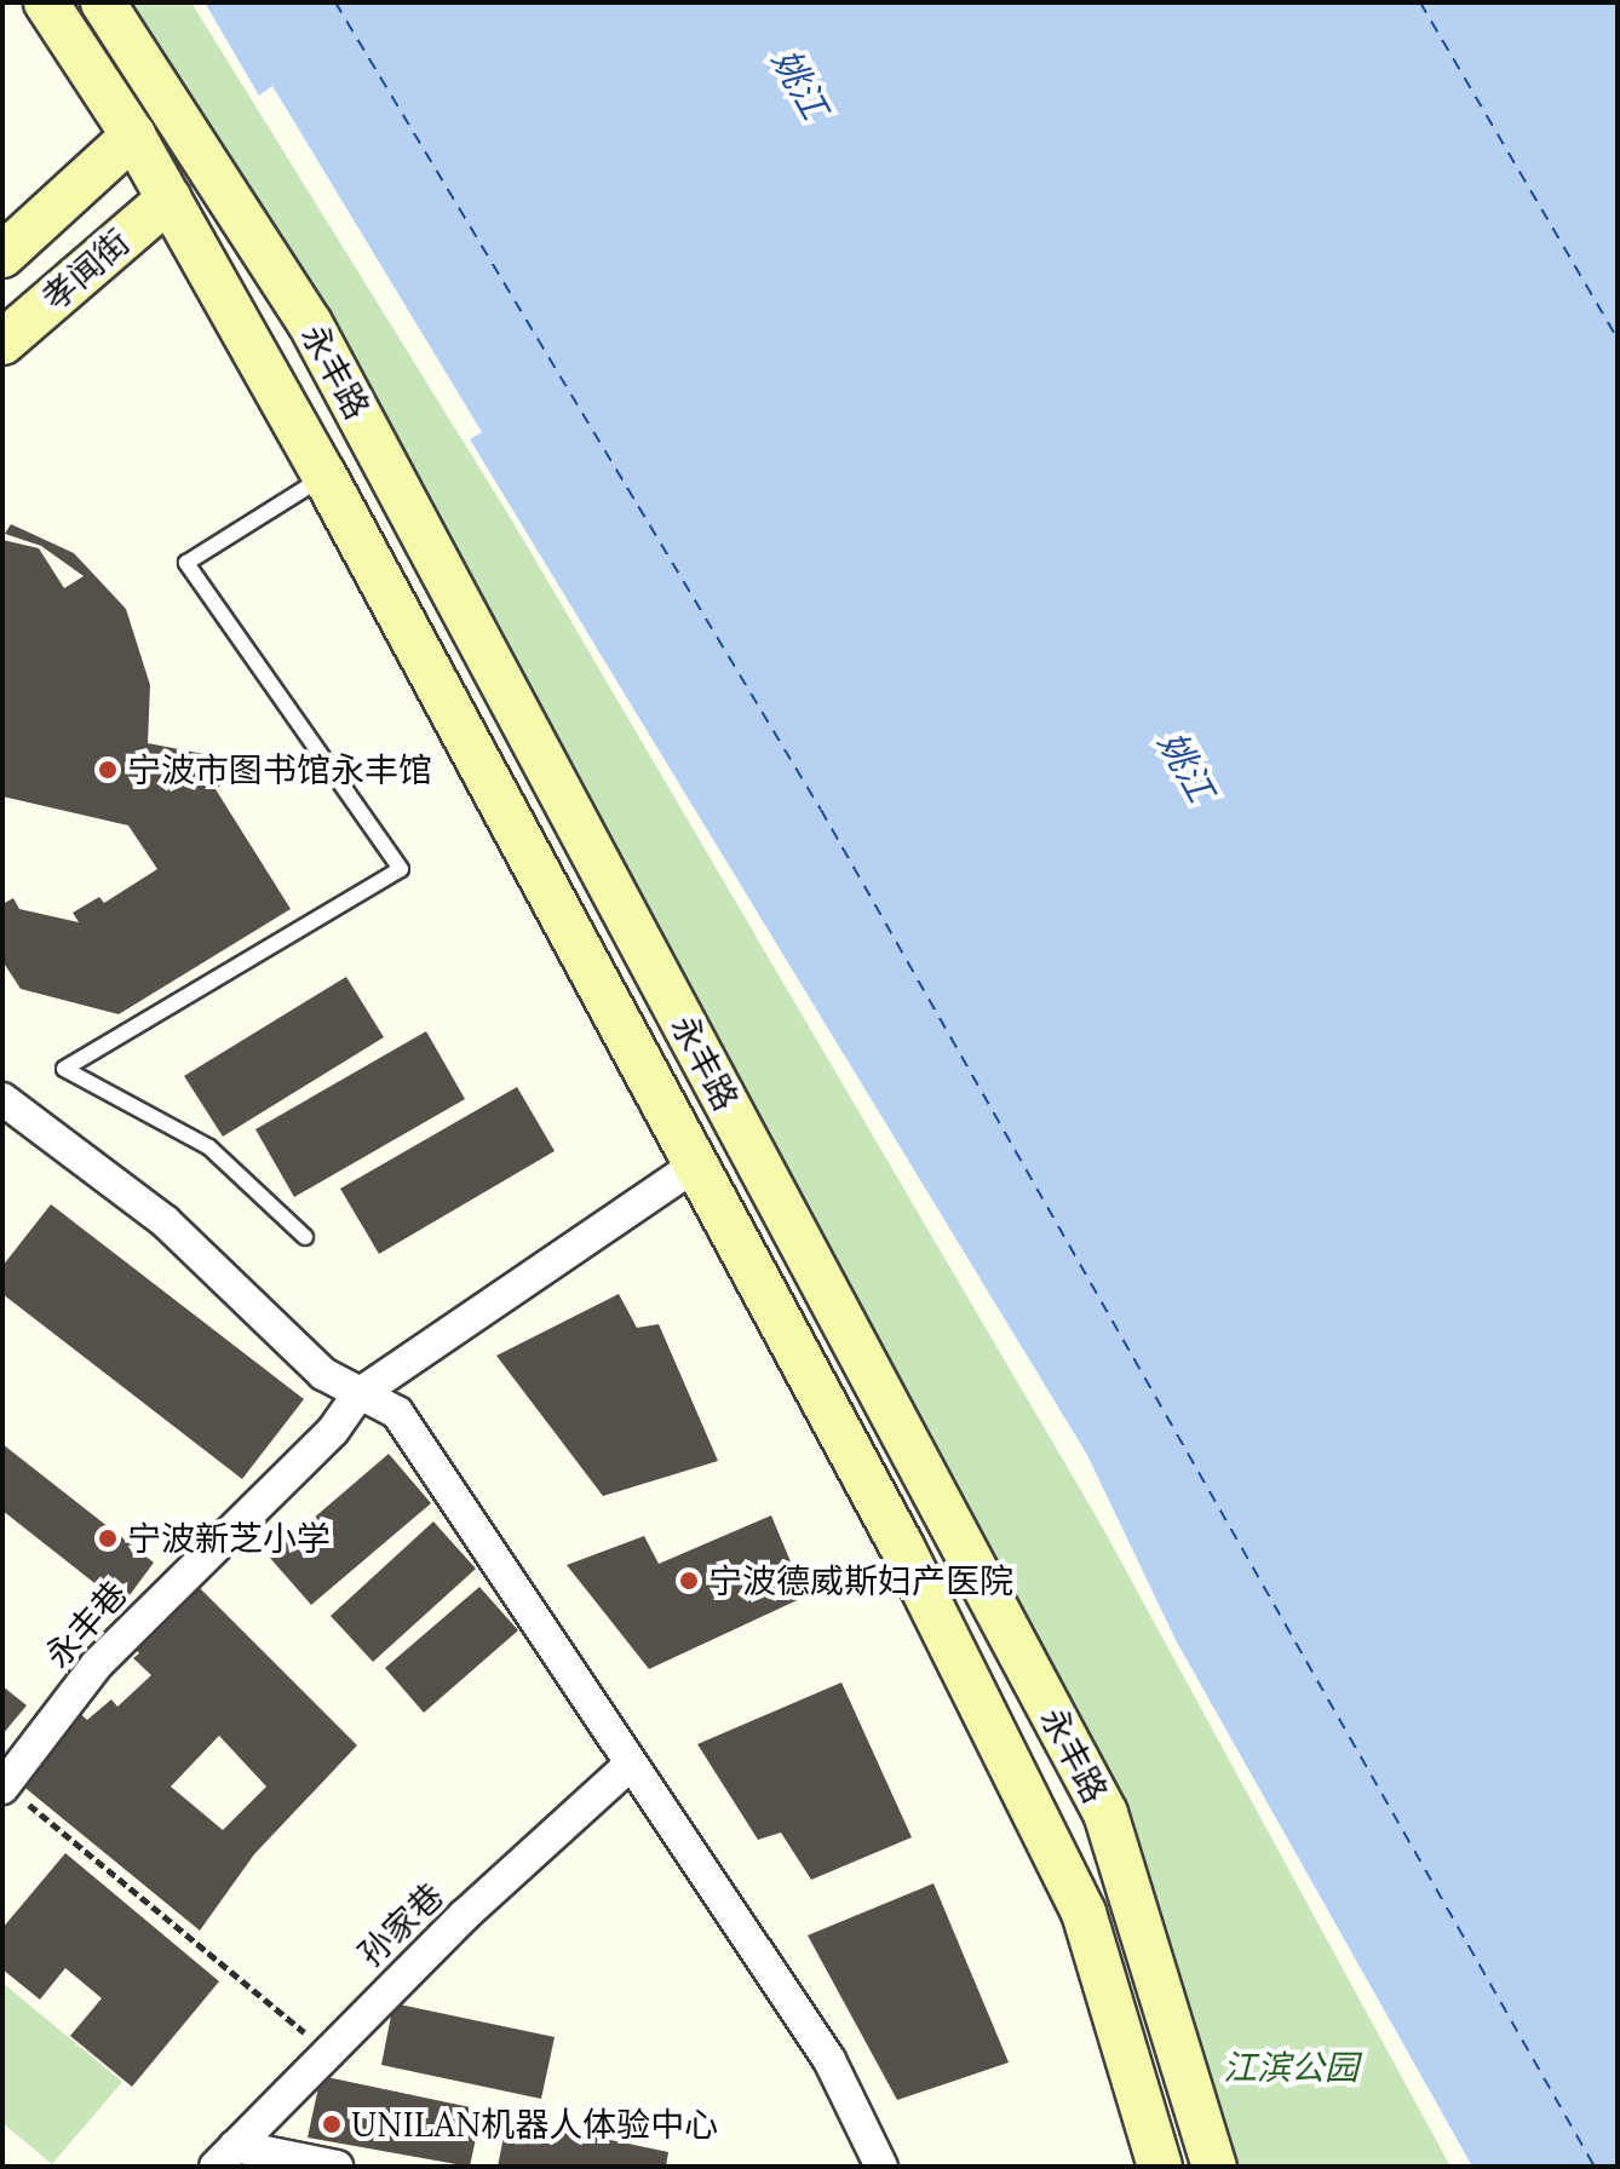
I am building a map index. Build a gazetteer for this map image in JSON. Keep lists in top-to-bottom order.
{
  "streets": {
    "main road": ["孝闻街", "永丰路"],
    "street": ["永丰巷", "孙家巷"]
  },
  "crossings": [
    ["孝闻街", "永丰路"],
    ["永丰路", "永丰巷"]
  ],
  "water": ["姚江"],
  "parks": ["江滨公园"],
  "places": [
    "宁波市图书馆永丰馆",
    "宁波新芝小学",
    "宁波德威斯妇产医院",
    "UNILAN机器人体验中心"
  ]
}
